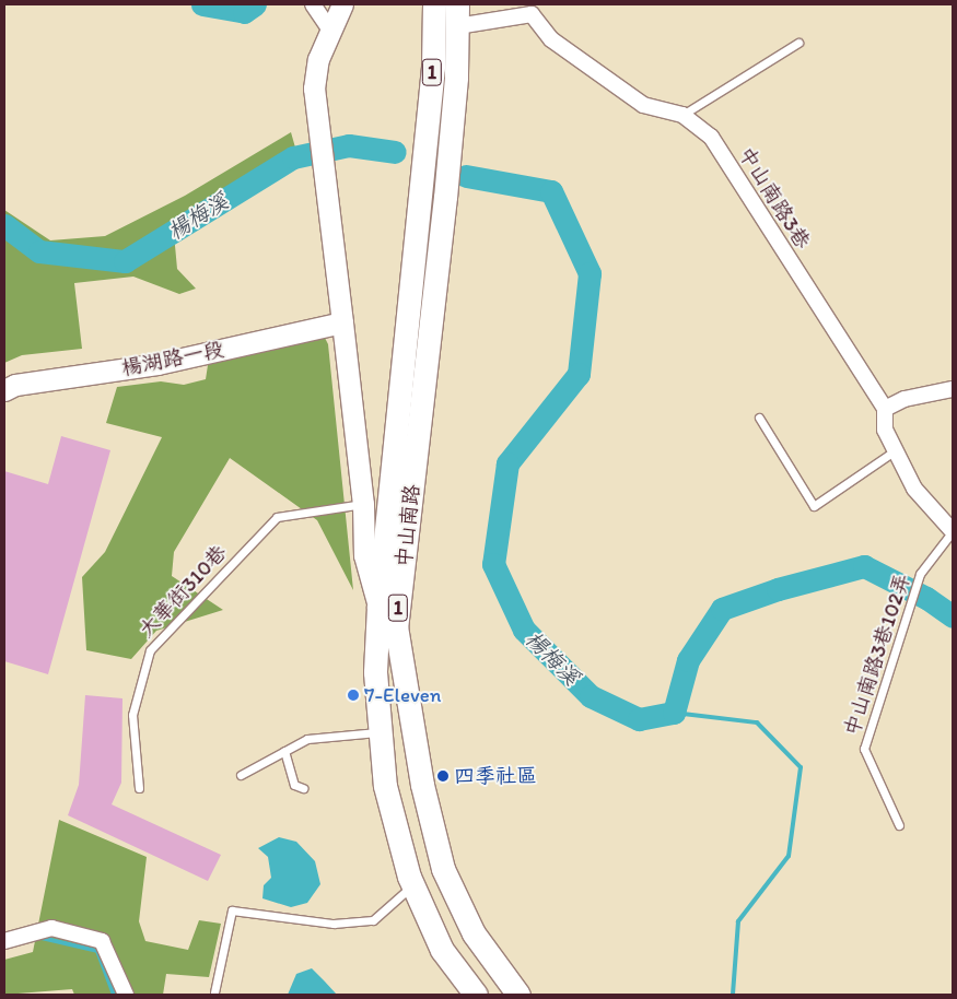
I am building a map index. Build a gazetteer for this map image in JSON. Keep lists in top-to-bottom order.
{
  "streets": {
    "main road": ["1", "中山南路"],
    "street": ["中山南路3巷", "楊湖路一段"],
    "lane": ["大華街310巷", "中山南路3巷102弄"]
  },
  "crossings": [
    ["中山南路3巷", "中山南路"],
    ["中山南路3巷", "中山南路3巷102弄"]
  ],
  "water": ["楊梅溪"],
  "places": ["7-Eleven", "四季社區"]
}
